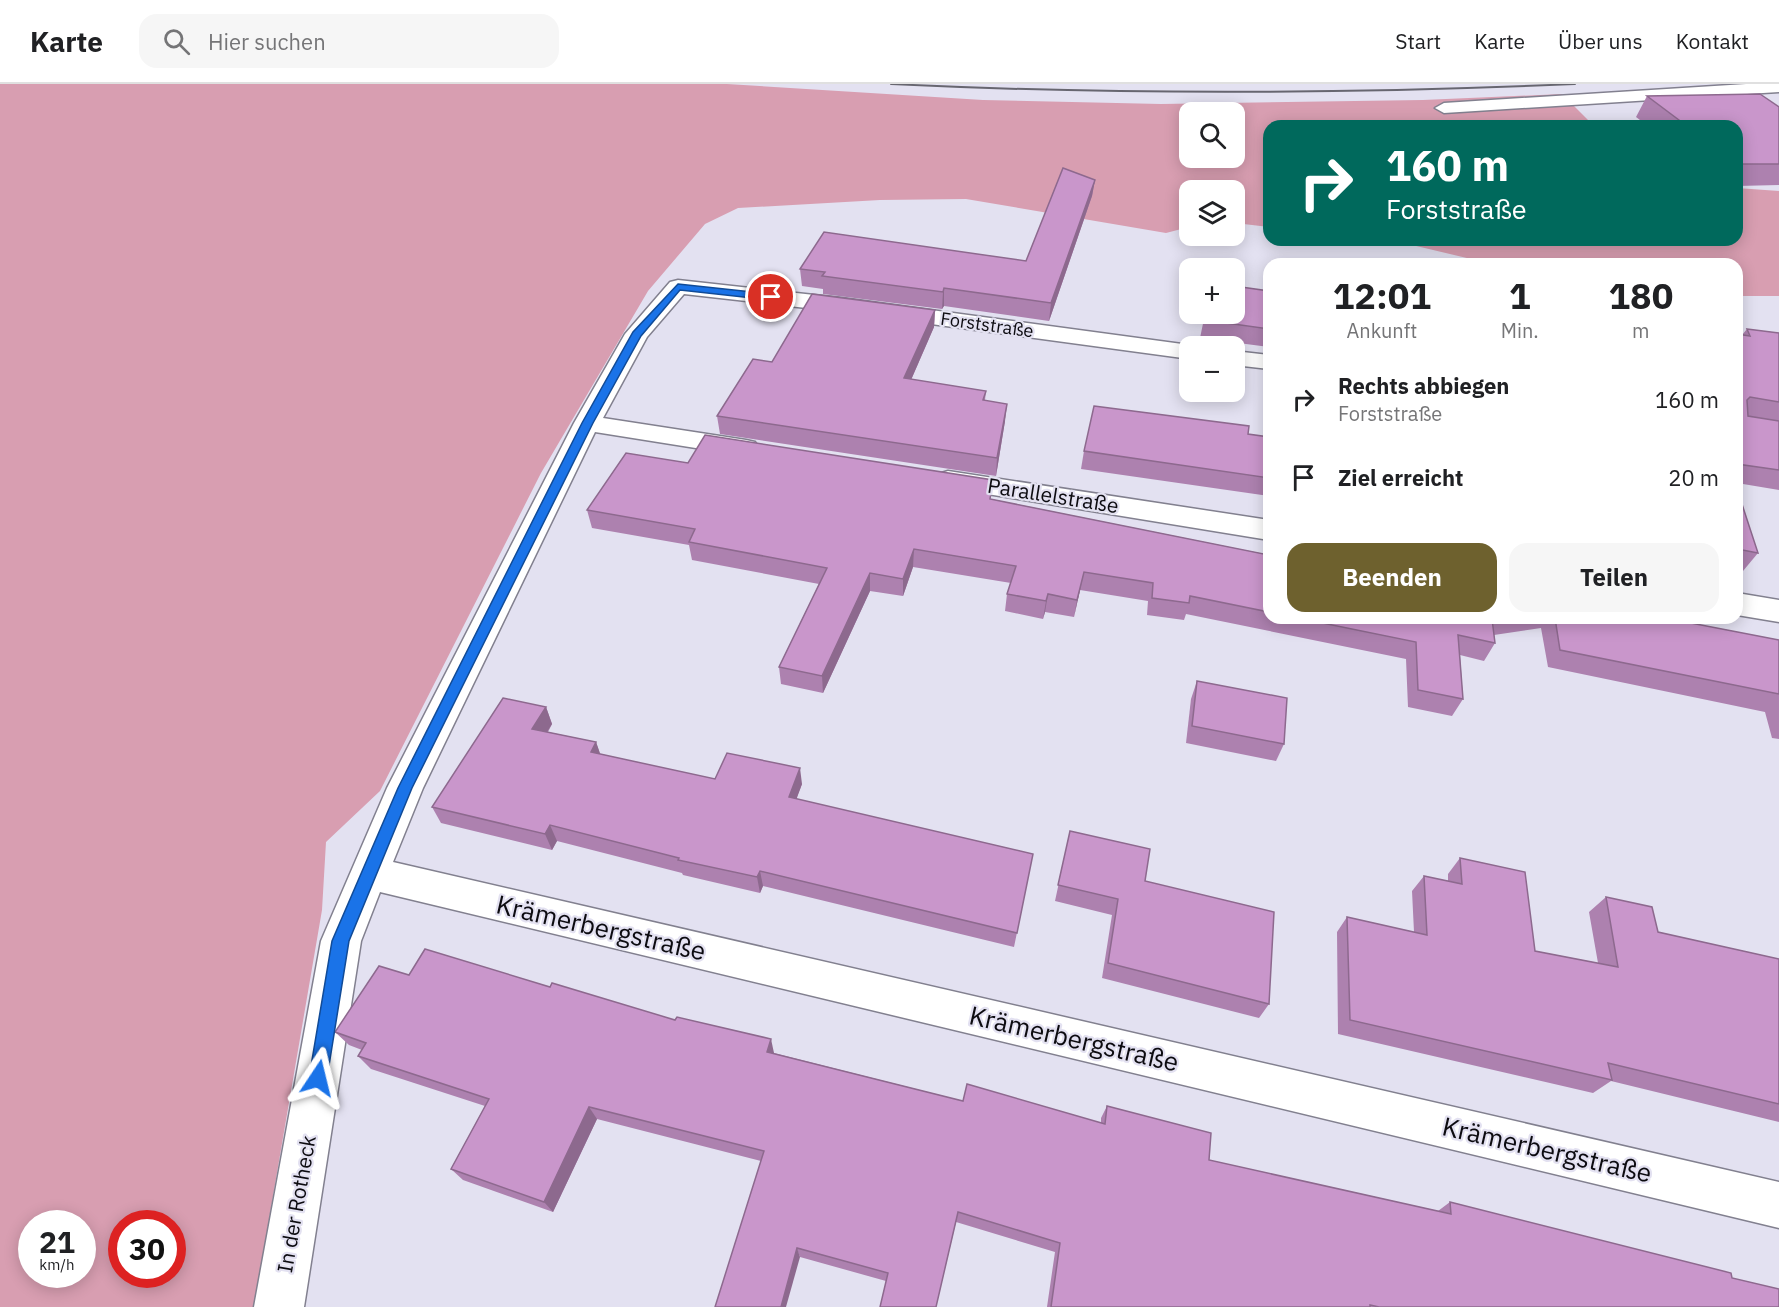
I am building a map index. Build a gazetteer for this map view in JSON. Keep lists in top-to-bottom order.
{
  "streets": {
    "street": [
      "Forststraße",
      "Parallelstraße",
      "Krämerbergstraße",
      "In der Rotheck"
    ]
  },
  "crossings": [
    ["Forststraße", "In der Rotheck"],
    ["Krämerbergstraße", "In der Rotheck"]
  ],
  "page": {
    "header": "Karte",
    "search": "Hier suchen",
    "nav": [
      "Start",
      "Karte",
      "Über uns",
      "Kontakt"
    ],
    "map_buttons": ["+", "−"],
    "turn": ["160 m", "Forststraße"],
    "eta": [
      "12:01",
      "Ankunft",
      "1",
      "Min.",
      "180",
      "m"
    ],
    "list": [
      {
        "name": "Rechts abbiegen",
        "note": "Forststraße",
        "value": "160 m"
      },
      {
        "name": "Ziel erreicht",
        "value": "20 m"
      }
    ],
    "buttons": ["Beenden", "Teilen"],
    "speed": "21 km/h",
    "limit": "30"
  }
}
